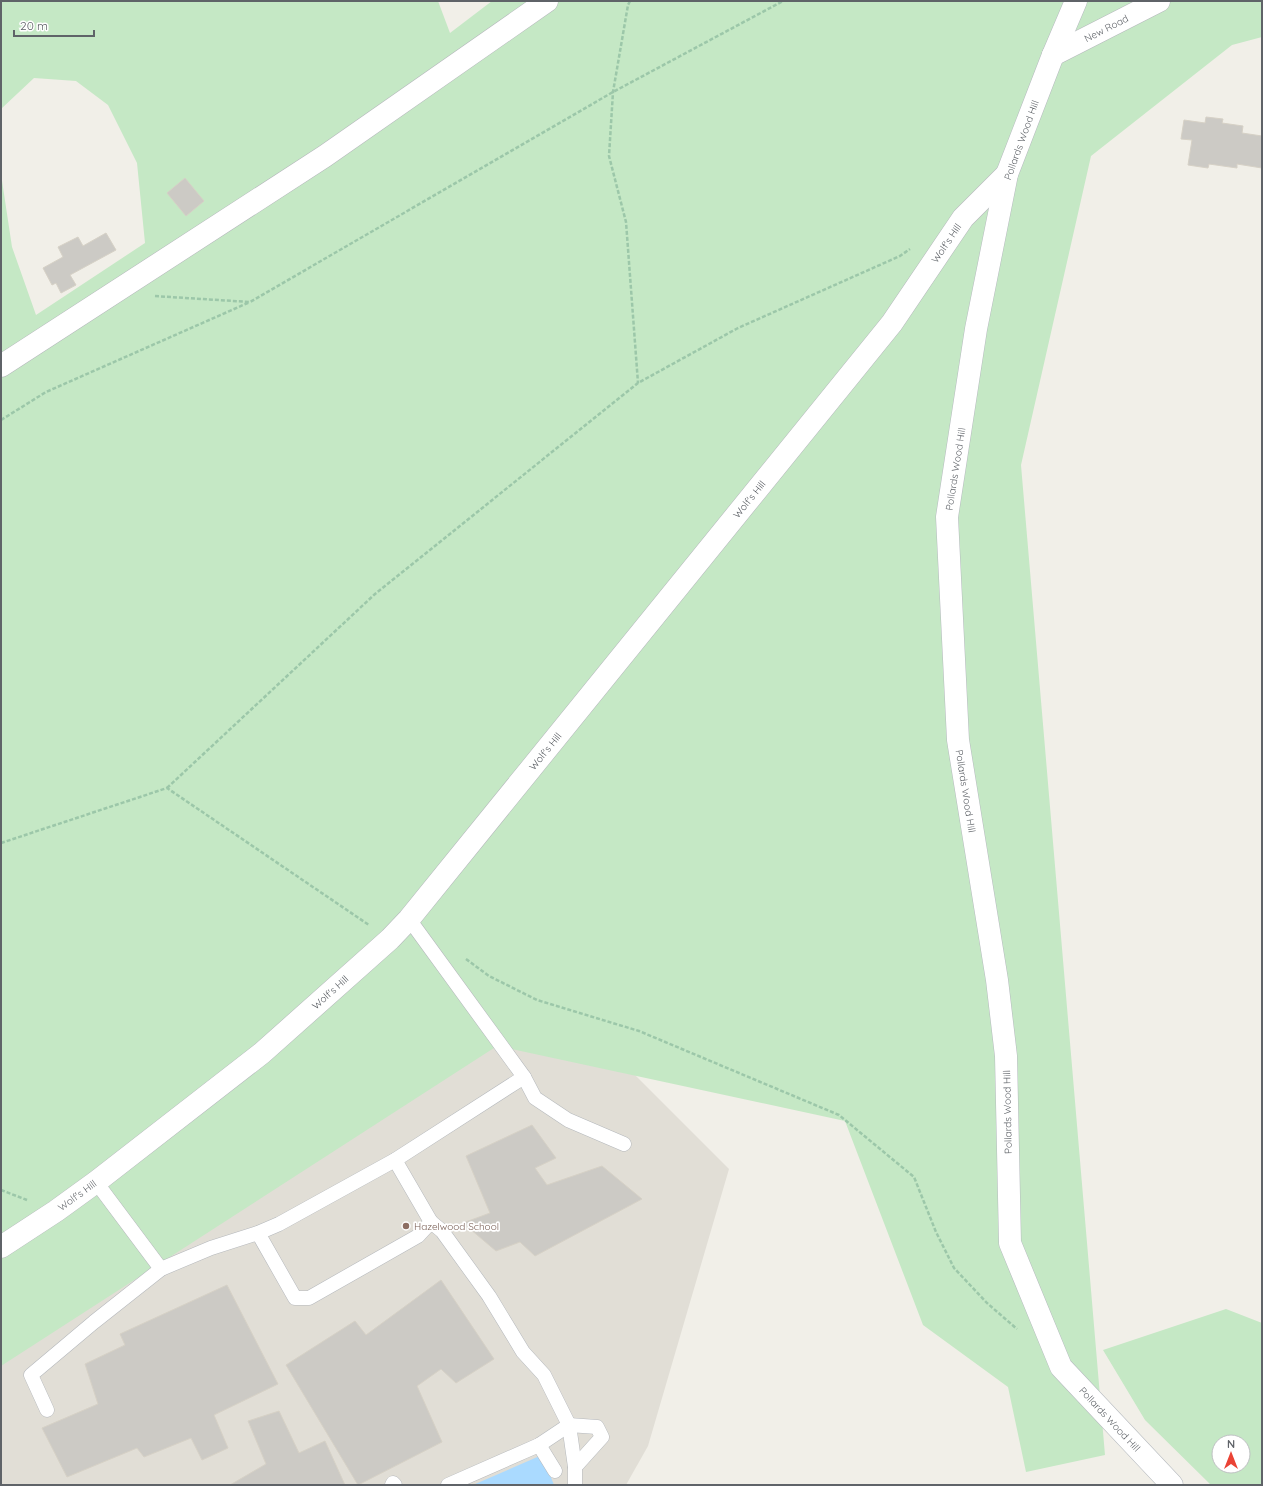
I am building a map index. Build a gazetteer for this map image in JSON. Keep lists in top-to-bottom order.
{
  "streets": {
    "street": ["New Road", "Pollards Wood Hill", "Wolf's Hill"]
  },
  "crossings": [
    ["New Road", "Pollards Wood Hill"],
    ["Pollards Wood Hill", "Wolf's Hill"]
  ],
  "places": ["Hazelwood School"],
  "scale_bar": "20 m",
  "north": "top"
}
